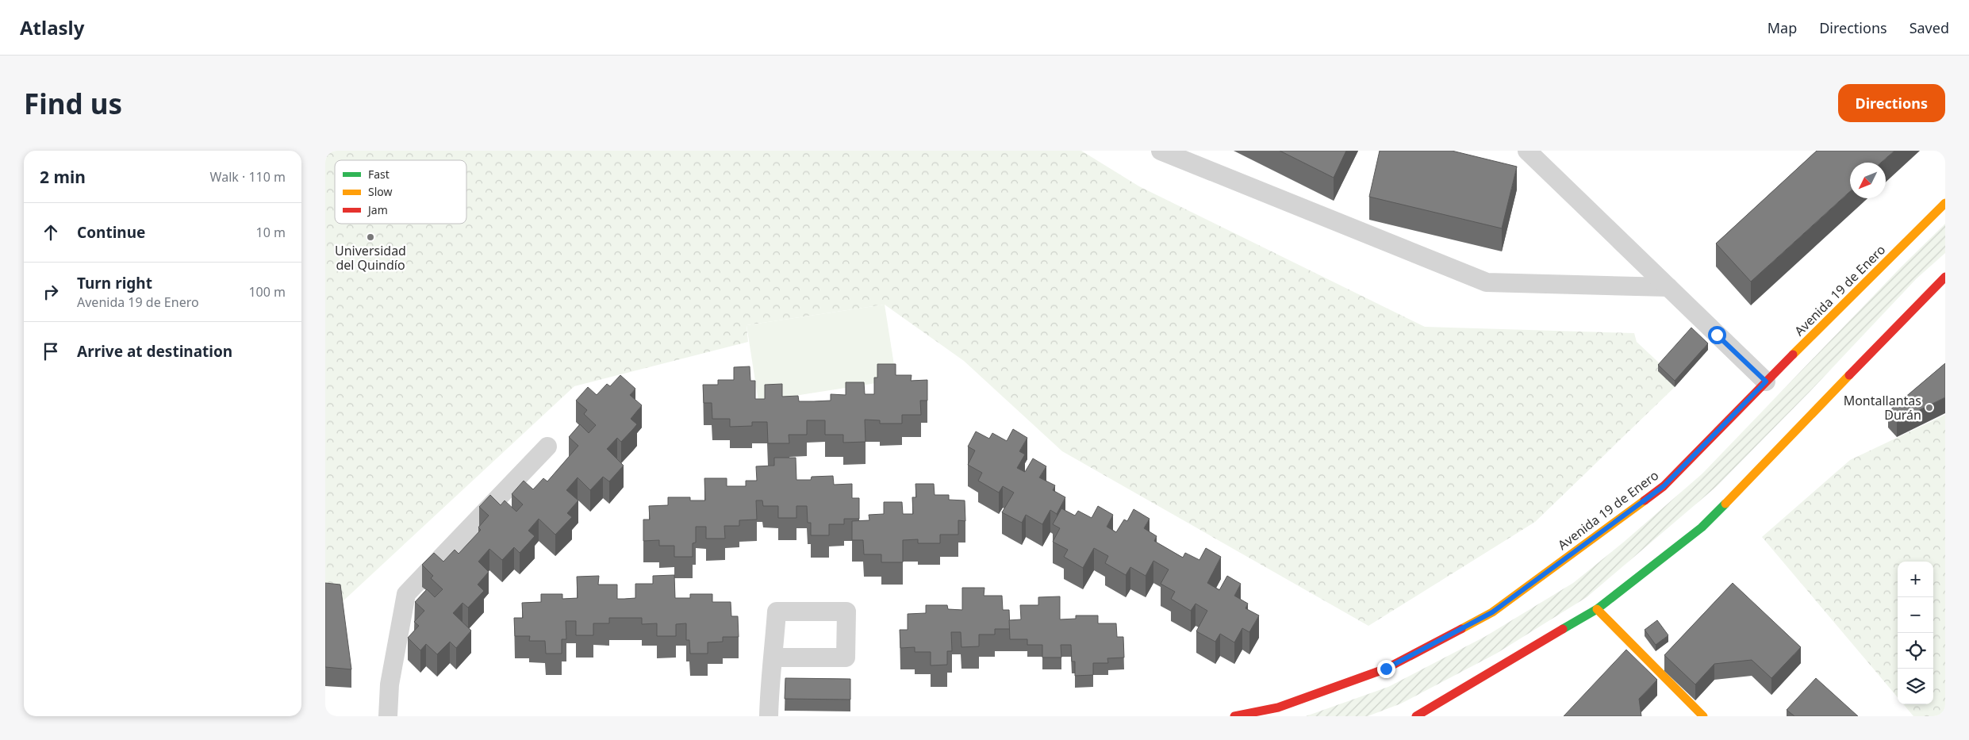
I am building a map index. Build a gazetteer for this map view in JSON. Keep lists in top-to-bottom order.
{
  "streets": {
    "main road": ["Avenida 19 de Enero"]
  },
  "places": ["Universidad del Quindío", "Montallantas Durán"],
  "legend": ["Fast", "Slow", "Jam"],
  "north": "bottom left",
  "page": {
    "header": "Atlasly",
    "nav": ["Map", "Directions", "Saved"],
    "buttons": "Directions",
    "title": "Find us",
    "heading": ["2 min", "Walk · 110 m"],
    "list": [
      ["Continue", "10 m"],
      ["Turn right", "Avenida 19 de Enero", "100 m"],
      "Arrive at destination"
    ],
    "map_buttons": ["+", "−"]
  }
}
